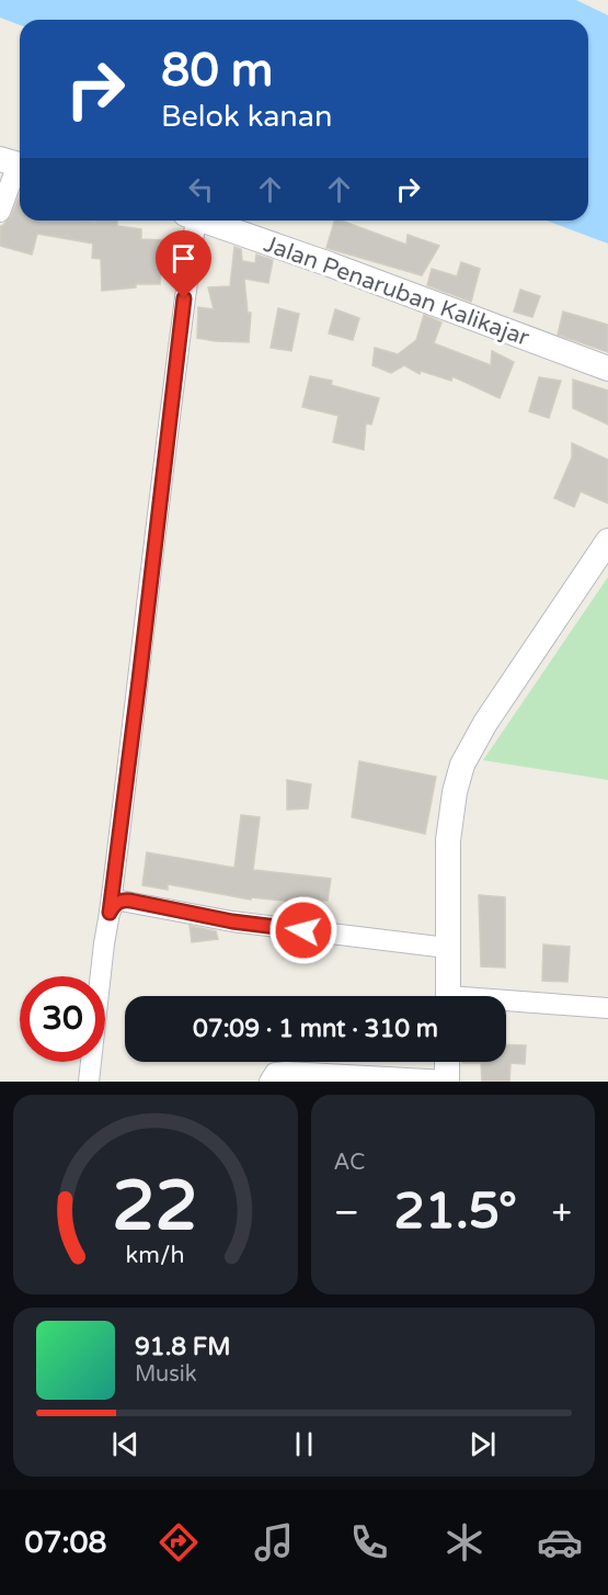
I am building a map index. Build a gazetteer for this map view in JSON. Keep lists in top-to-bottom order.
{
  "streets": {
    "street": ["Jalan Penaruban Kalikajar"]
  },
  "page": {
    "turn": ["80 m", "Belok kanan"],
    "limit": "30",
    "trip": "07:09 · 1 mnt · 310 m",
    "tile": "AC",
    "heat": ["−", "21.5°", "+"],
    "song": ["91.8 FM", "Musik"],
    "tabs": "07:08",
    "gauge": ["22", "km/h"]
  }
}
